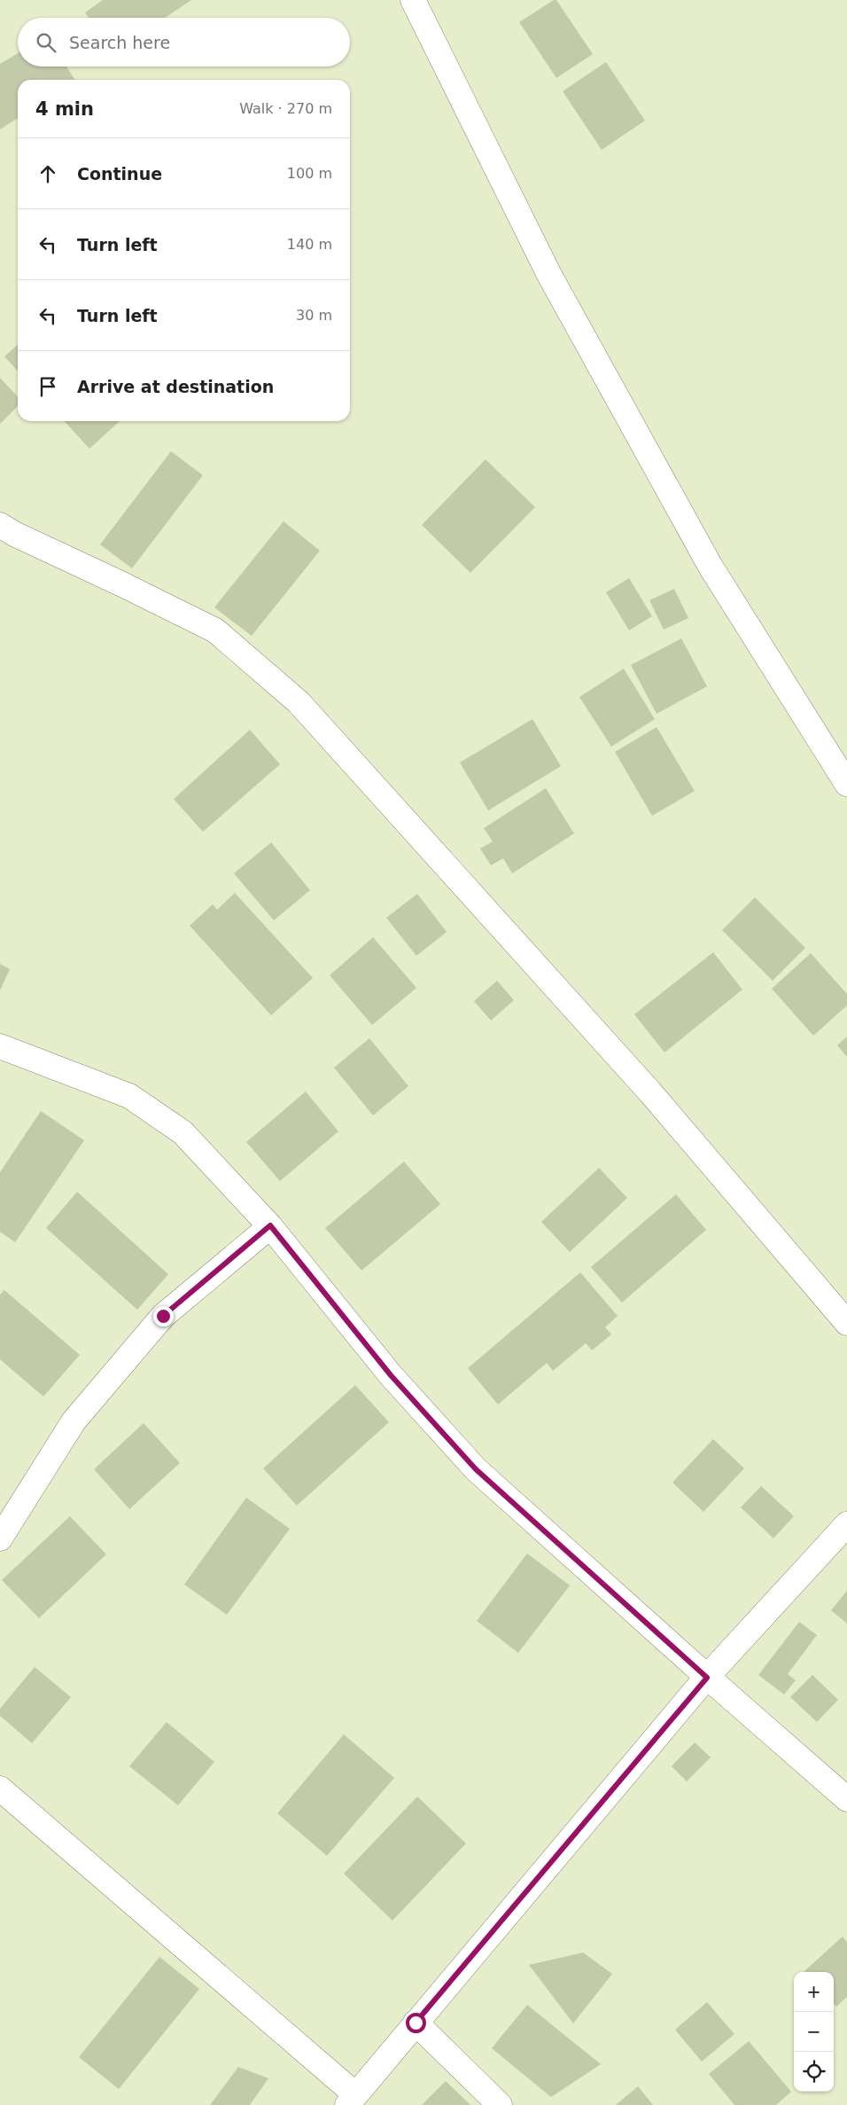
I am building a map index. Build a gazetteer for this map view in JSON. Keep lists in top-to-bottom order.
{
  "page": {
    "search": "Search here",
    "heading": ["4 min", "Walk · 270 m"],
    "list": [
      ["Continue", "100 m"],
      ["Turn left", "140 m"],
      ["Turn left", "30 m"],
      "Arrive at destination"
    ],
    "map_buttons": ["+", "−"]
  }
}
